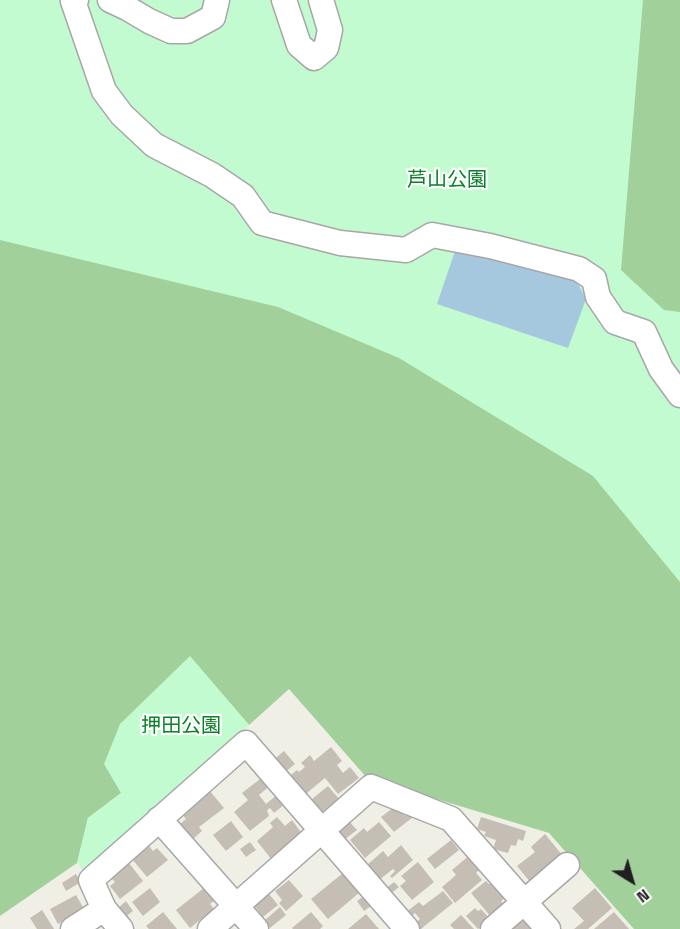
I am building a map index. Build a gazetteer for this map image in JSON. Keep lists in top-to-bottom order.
{
  "parks": ["芦山公園", "押田公園"],
  "north": "bottom right"
}
